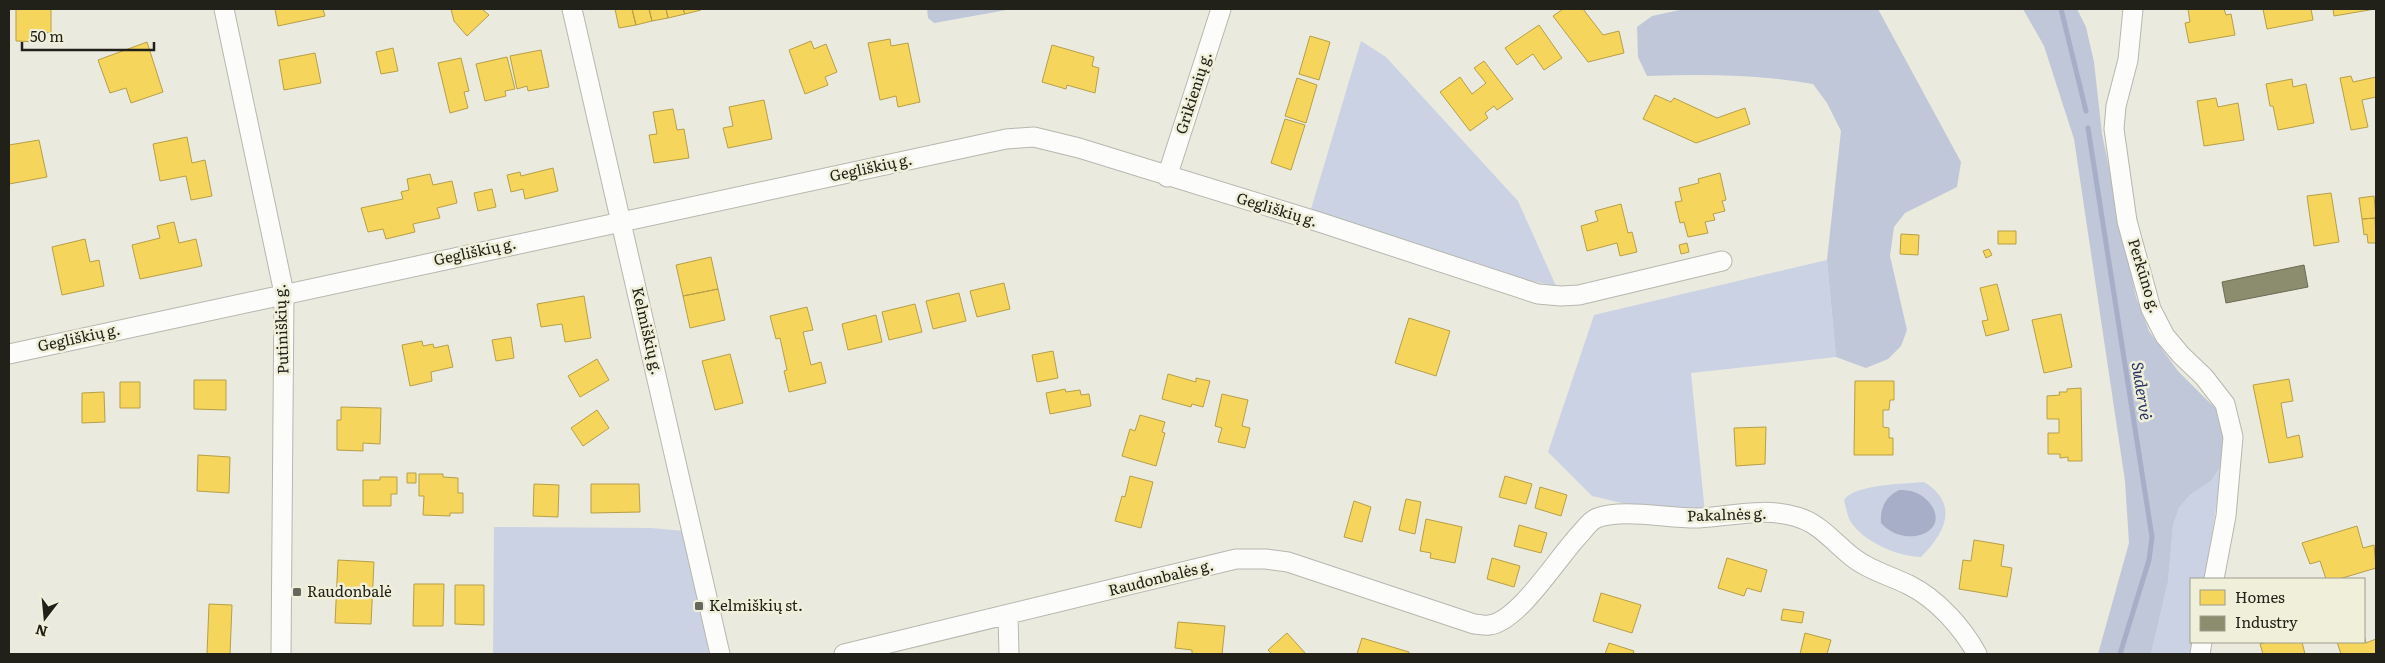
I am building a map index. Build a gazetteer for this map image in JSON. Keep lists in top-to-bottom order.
{
  "streets": {
    "street": [
      "Grikienių g.",
      "Gegliškių g.",
      "Perkūno g.",
      "Putiniškių g.",
      "Kelmiškių g.",
      "Pakalnės g.",
      "Raudonbalės g."
    ]
  },
  "crossings": [
    ["Grikienių g.", "Gegliškių g."],
    ["Gegliškių g.", "Putiniškių g."],
    ["Gegliškių g.", "Kelmiškių g."],
    ["Pakalnės g.", "Raudonbalės g."]
  ],
  "water": ["Sudervė"],
  "places": {
    "transit": ["Raudonbalė", "Kelmiškių st."]
  },
  "legend": ["Homes", "Industry"],
  "scale_bar": "50 m",
  "north": "bottom"
}
